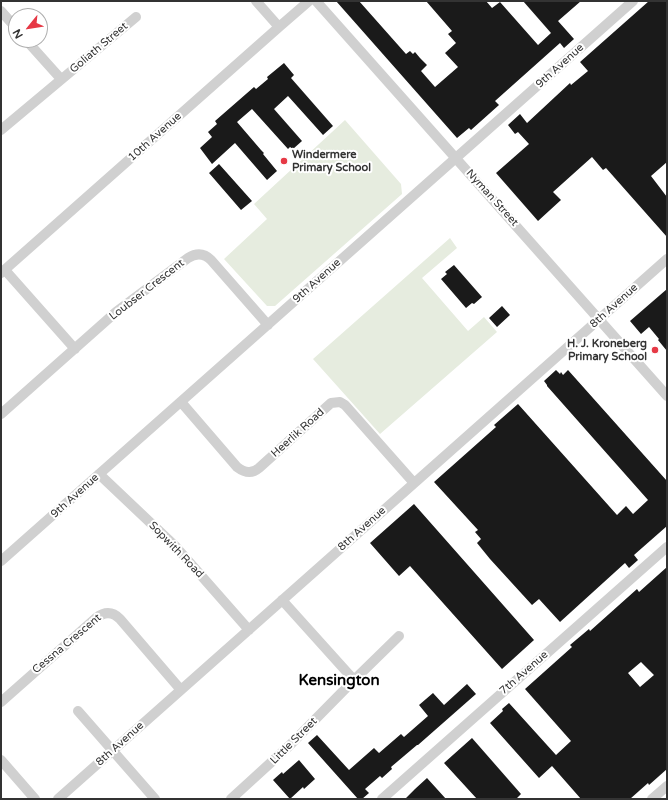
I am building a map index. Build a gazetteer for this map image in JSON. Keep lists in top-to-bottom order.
{
  "streets": {
    "street": [
      "Goliath Street",
      "9th Avenue",
      "10th Avenue",
      "Nyman Street",
      "Loubser Crescent",
      "8th Avenue",
      "Heerlik Road",
      "Sopwith Road",
      "Cessna Crescent",
      "7th Avenue",
      "Little Street"
    ]
  },
  "crossings": [
    ["9th Avenue", "Nyman Street"],
    ["9th Avenue", "Loubser Crescent"],
    ["9th Avenue", "Heerlik Road"],
    ["9th Avenue", "Sopwith Road"],
    ["Nyman Street", "8th Avenue"],
    ["8th Avenue", "Heerlik Road"],
    ["8th Avenue", "Sopwith Road"],
    ["8th Avenue", "Cessna Crescent"]
  ],
  "districts": ["Kensington"],
  "places": ["Windermere Primary School", "H. J. Kroneberg Primary School"],
  "north": "bottom left"
}
